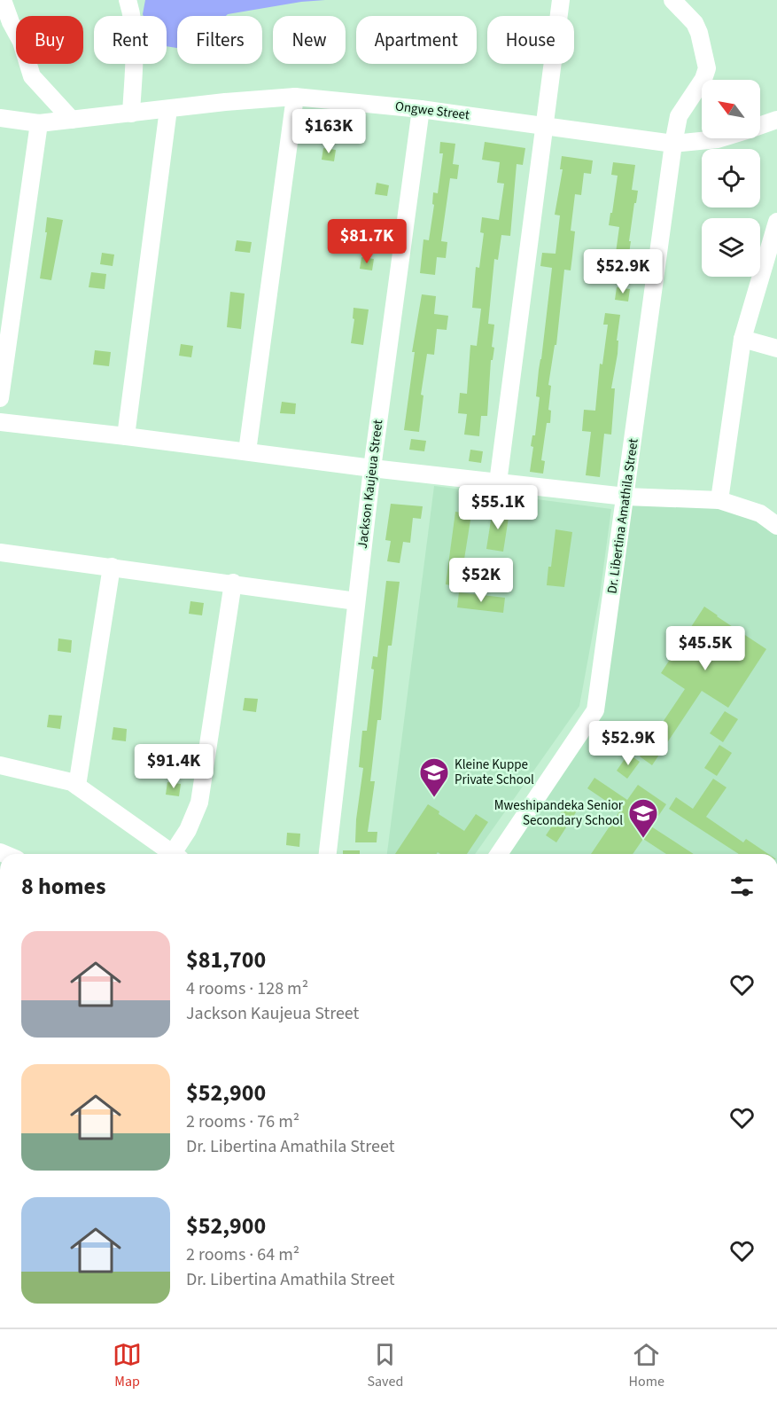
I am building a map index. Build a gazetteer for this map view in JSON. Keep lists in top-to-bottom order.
{
  "streets": {
    "street": ["Ongwe Street", "Jackson Kaujeua Street", "Dr. Libertina Amathila Street"]
  },
  "crossings": [
    ["Ongwe Street", "Jackson Kaujeua Street"],
    ["Ongwe Street", "Dr. Libertina Amathila Street"]
  ],
  "places": {
    "school or university": ["Kleine Kuppe Private School", "Mweshipandeka Senior Secondary School"]
  },
  "north": "top left",
  "page": {
    "chip": [
      "Buy",
      "Rent",
      "Filters",
      "New",
      "Apartment",
      "House"
    ],
    "price": [
      "$163K",
      "$81.7K",
      "$52.9K",
      "$55.1K",
      "$52K",
      "$45.5K",
      "$52.9K",
      "$91.4K"
    ],
    "heading": "8 homes",
    "list": [
      {
        "name": "$81,700",
        "note": "4 rooms · 128 m² · Jackson Kaujeua Street"
      },
      {
        "name": "$52,900",
        "note": "2 rooms · 76 m² · Dr. Libertina Amathila Street"
      },
      {
        "name": "$52,900",
        "note": "2 rooms · 64 m² · Dr. Libertina Amathila Street"
      }
    ],
    "tabs": ["Map", "Saved", "Home"]
  }
}
